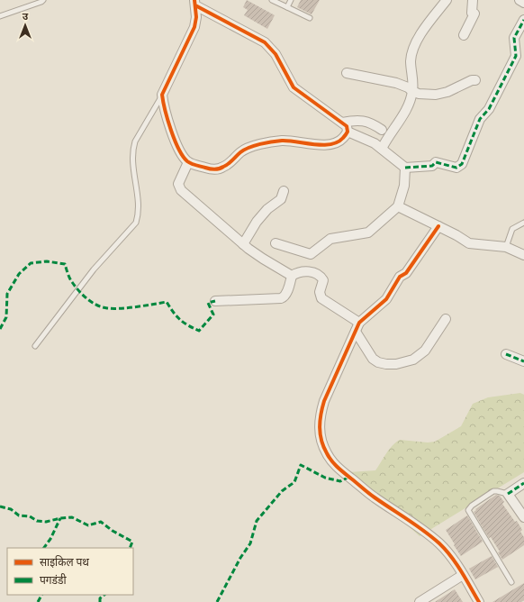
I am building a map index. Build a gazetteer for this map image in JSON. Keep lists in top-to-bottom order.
{
  "legend": ["साइकिल पथ", "पगडंडी"],
  "north": "top"
}
